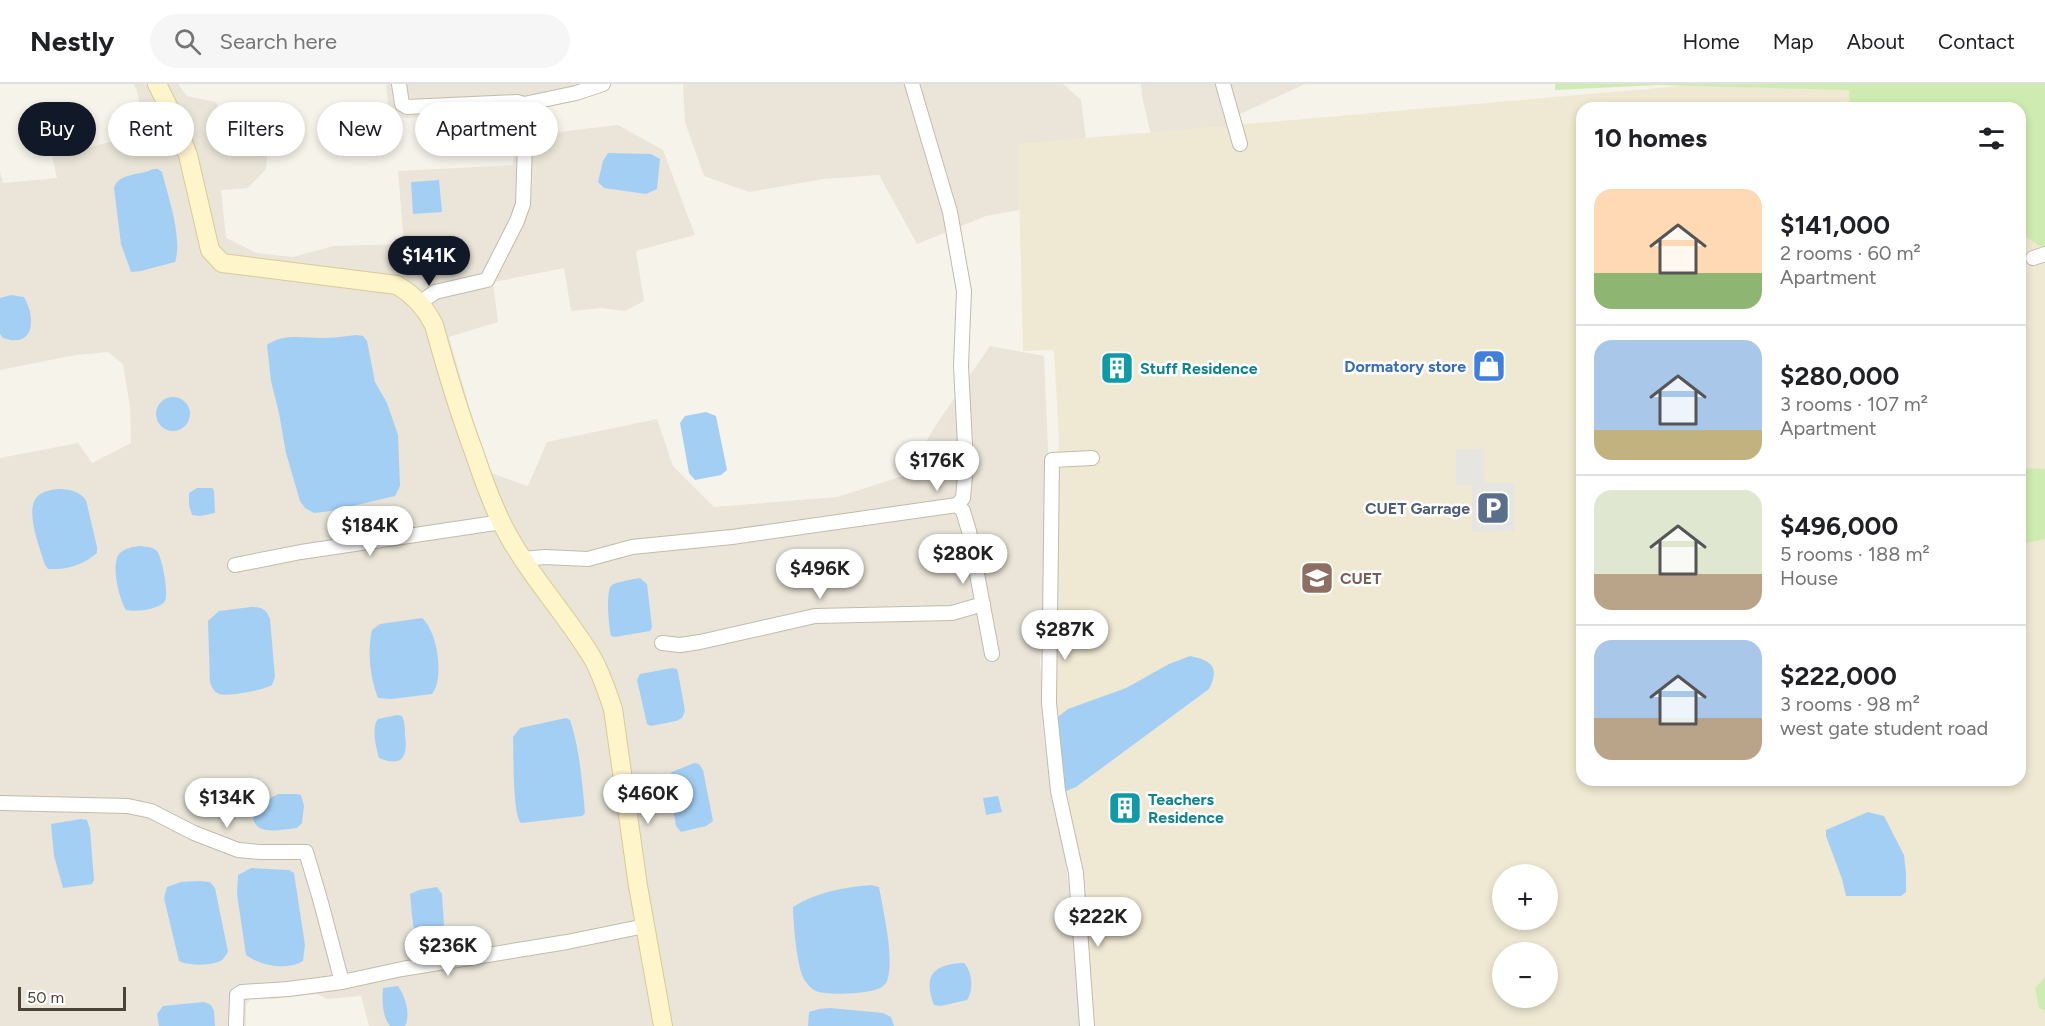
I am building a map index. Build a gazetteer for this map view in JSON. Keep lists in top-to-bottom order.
{
  "places": {
    "shop": ["Dormatory store"],
    "building": ["Stuff Residence", "Teachers Residence"],
    "parking": ["CUET Garrage"],
    "school or university": ["CUET"]
  },
  "scale_bar": "50 m",
  "page": {
    "header": "Nestly",
    "search": "Search here",
    "nav": [
      "Home",
      "Map",
      "About",
      "Contact"
    ],
    "chip": [
      "Buy",
      "Rent",
      "Filters",
      "New",
      "Apartment"
    ],
    "heading": "10 homes",
    "list": [
      {
        "name": "$141,000",
        "note": "2 rooms · 60 m² · Apartment"
      },
      {
        "name": "$280,000",
        "note": "3 rooms · 107 m² · Apartment"
      },
      {
        "name": "$496,000",
        "note": "5 rooms · 188 m² · House"
      },
      {
        "name": "$222,000",
        "note": "3 rooms · 98 m² · west gate student road"
      }
    ],
    "price": [
      "$141K",
      "$176K",
      "$184K",
      "$280K",
      "$496K",
      "$287K",
      "$460K",
      "$134K",
      "$222K",
      "$236K"
    ],
    "map_buttons": ["+", "−"],
    "scale": "50 m"
  }
}
